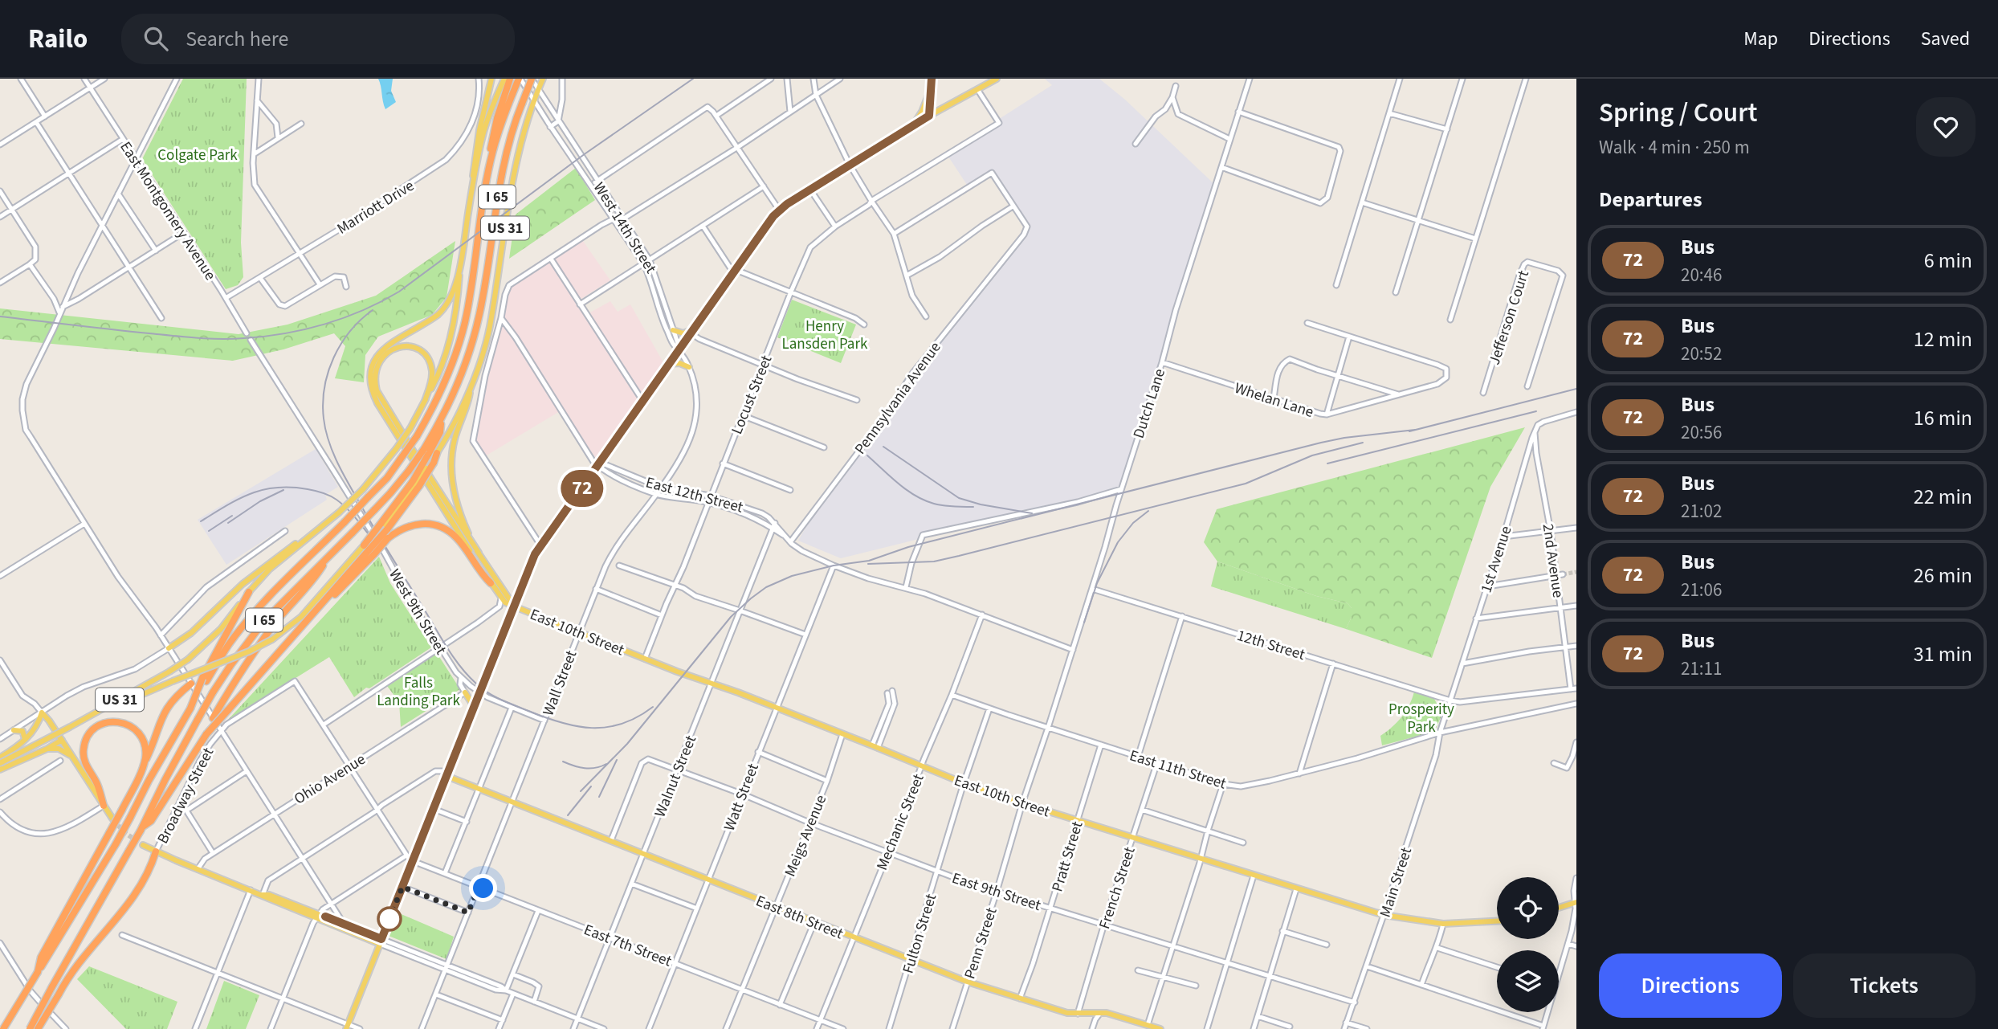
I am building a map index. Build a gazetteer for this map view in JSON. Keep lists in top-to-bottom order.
{
  "streets": {
    "highway": ["I 65"],
    "main road": ["US 31", "East 10th Street", "East 8th Street"],
    "street": [
      "Marriott Drive",
      "East Montgomery Avenue",
      "West 14th Street",
      "Jefferson Court",
      "Locust Street",
      "Pennsylvania Avenue",
      "Whelan Lane",
      "Dutch Lane",
      "East 12th Street",
      "1st Avenue",
      "2nd Avenue",
      "West 9th Street",
      "12th Street",
      "Wall Street",
      "East 11th Street",
      "Walnut Street",
      "Ohio Avenue",
      "Broadway Street",
      "Watt Street",
      "Mechanic Street",
      "Meigs Avenue",
      "Pratt Street",
      "Main Street",
      "French Street",
      "East 9th Street",
      "Fulton Street",
      "Penn Street",
      "East 7th Street"
    ]
  },
  "crossings": [
    ["I 65", "West 14th Street"],
    ["Marriott Drive", "East Montgomery Avenue"],
    ["West 14th Street", "US 31"],
    ["West 14th Street", "Wall Street"],
    ["Locust Street", "East 12th Street"],
    ["Locust Street", "East 10th Street"],
    ["Pennsylvania Avenue", "East 12th Street"],
    ["Whelan Lane", "Dutch Lane"],
    ["Dutch Lane", "East 12th Street"],
    ["Dutch Lane", "12th Street"],
    ["Dutch Lane", "East 11th Street"],
    ["Dutch Lane", "Penn Street"],
    ["East 12th Street", "Wall Street"],
    ["East 12th Street", "Walnut Street"],
    ["East 12th Street", "Watt Street"],
    ["East 12th Street", "Mechanic Street"],
    ["1st Avenue", "2nd Avenue"],
    ["1st Avenue", "12th Street"],
    ["1st Avenue", "East 11th Street"],
    ["1st Avenue", "Main Street"],
    ["2nd Avenue", "12th Street"],
    ["East 10th Street", "Wall Street"],
    ["East 10th Street", "Walnut Street"],
    ["East 10th Street", "Watt Street"],
    ["East 10th Street", "Mechanic Street"],
    ["East 10th Street", "Meigs Avenue"],
    ["East 10th Street", "Pratt Street"],
    ["East 10th Street", "Main Street"],
    ["East 10th Street", "French Street"],
    ["East 10th Street", "Fulton Street"],
    ["East 10th Street", "Penn Street"],
    ["Wall Street", "East 8th Street"],
    ["Wall Street", "East 7th Street"],
    ["East 11th Street", "Mechanic Street"],
    ["East 11th Street", "Pratt Street"],
    ["East 11th Street", "Main Street"],
    ["East 11th Street", "French Street"],
    ["East 11th Street", "Fulton Street"],
    ["East 11th Street", "Penn Street"],
    ["Walnut Street", "East 9th Street"],
    ["Walnut Street", "East 8th Street"],
    ["Walnut Street", "East 7th Street"],
    ["Watt Street", "East 9th Street"],
    ["Watt Street", "East 8th Street"],
    ["Watt Street", "East 7th Street"],
    ["Mechanic Street", "East 9th Street"],
    ["Mechanic Street", "East 8th Street"],
    ["Mechanic Street", "East 7th Street"],
    ["Meigs Avenue", "East 9th Street"],
    ["Meigs Avenue", "East 8th Street"],
    ["Meigs Avenue", "East 7th Street"],
    ["Pratt Street", "East 9th Street"],
    ["Pratt Street", "East 8th Street"],
    ["Main Street", "East 9th Street"],
    ["French Street", "East 9th Street"],
    ["French Street", "East 8th Street"],
    ["East 9th Street", "East 8th Street"],
    ["East 9th Street", "Fulton Street"],
    ["East 9th Street", "Penn Street"],
    ["East 8th Street", "Fulton Street"],
    ["East 8th Street", "Penn Street"]
  ],
  "parks": [
    "Colgate Park",
    "Henry Lansden Park",
    "Falls Landing Park",
    "Prosperity Park"
  ],
  "lines": ["bus line 72"],
  "page": {
    "header": "Railo",
    "search": "Search here",
    "nav": ["Map", "Directions", "Saved"],
    "on_map": "72",
    "heading": [
      ["Spring / Court", "Walk · 4 min · 250 m"],
      "Departures"
    ],
    "list": [
      {
        "mark": "72",
        "name": "Bus",
        "note": "20:46",
        "value": "6 min"
      },
      {
        "mark": "72",
        "name": "Bus",
        "note": "20:52",
        "value": "12 min"
      },
      {
        "mark": "72",
        "name": "Bus",
        "note": "20:56",
        "value": "16 min"
      },
      {
        "mark": "72",
        "name": "Bus",
        "note": "21:02",
        "value": "22 min"
      },
      {
        "mark": "72",
        "name": "Bus",
        "note": "21:06",
        "value": "26 min"
      },
      {
        "mark": "72",
        "name": "Bus",
        "note": "21:11",
        "value": "31 min"
      }
    ],
    "buttons": ["Directions", "Tickets"]
  }
}
